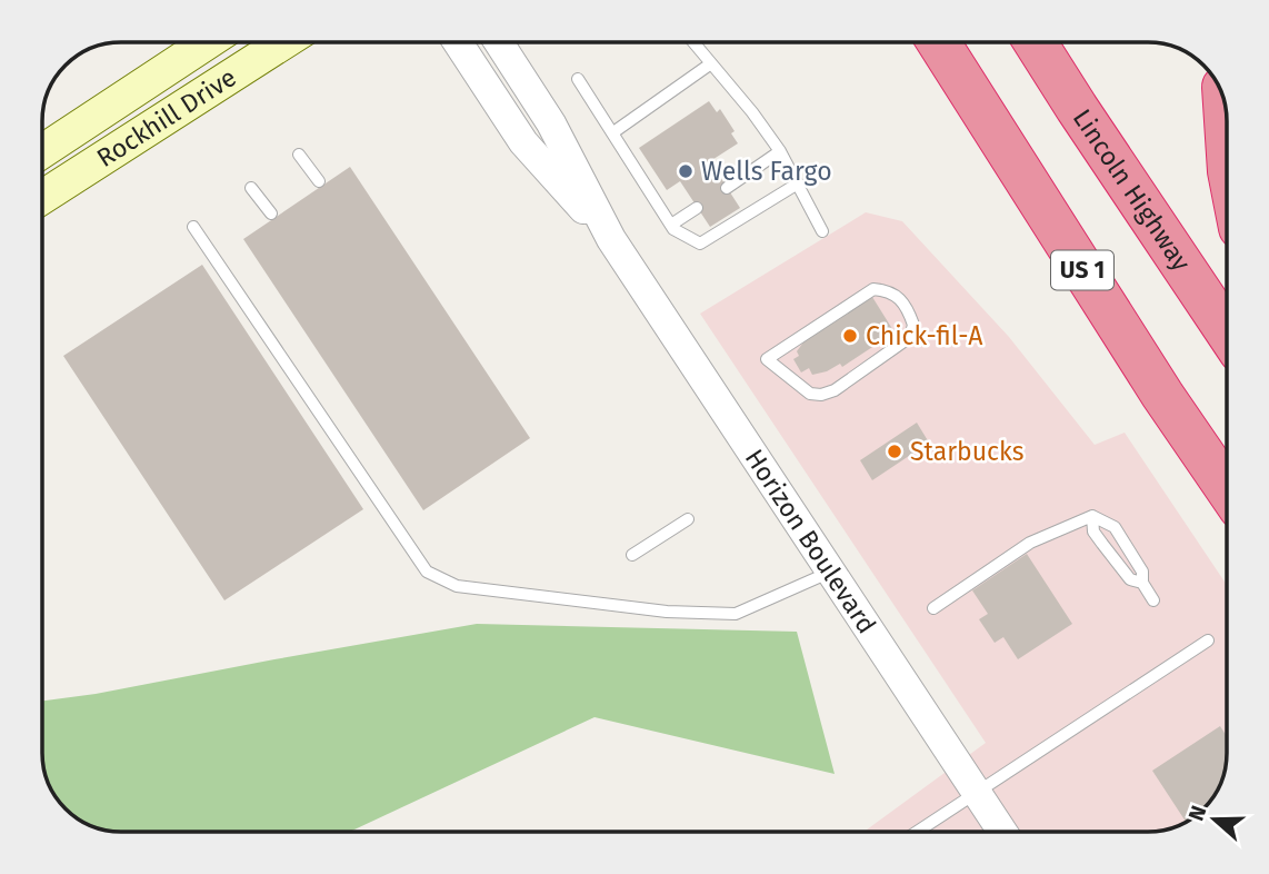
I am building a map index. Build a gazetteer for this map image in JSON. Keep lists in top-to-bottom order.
{
  "streets": {
    "highway": ["Lincoln Highway", "US 1"],
    "main road": ["Rockhill Drive"],
    "street": ["Horizon Boulevard"]
  },
  "places": ["Wells Fargo", "Chick-fil-A", "Starbucks"],
  "north": "left"
}
